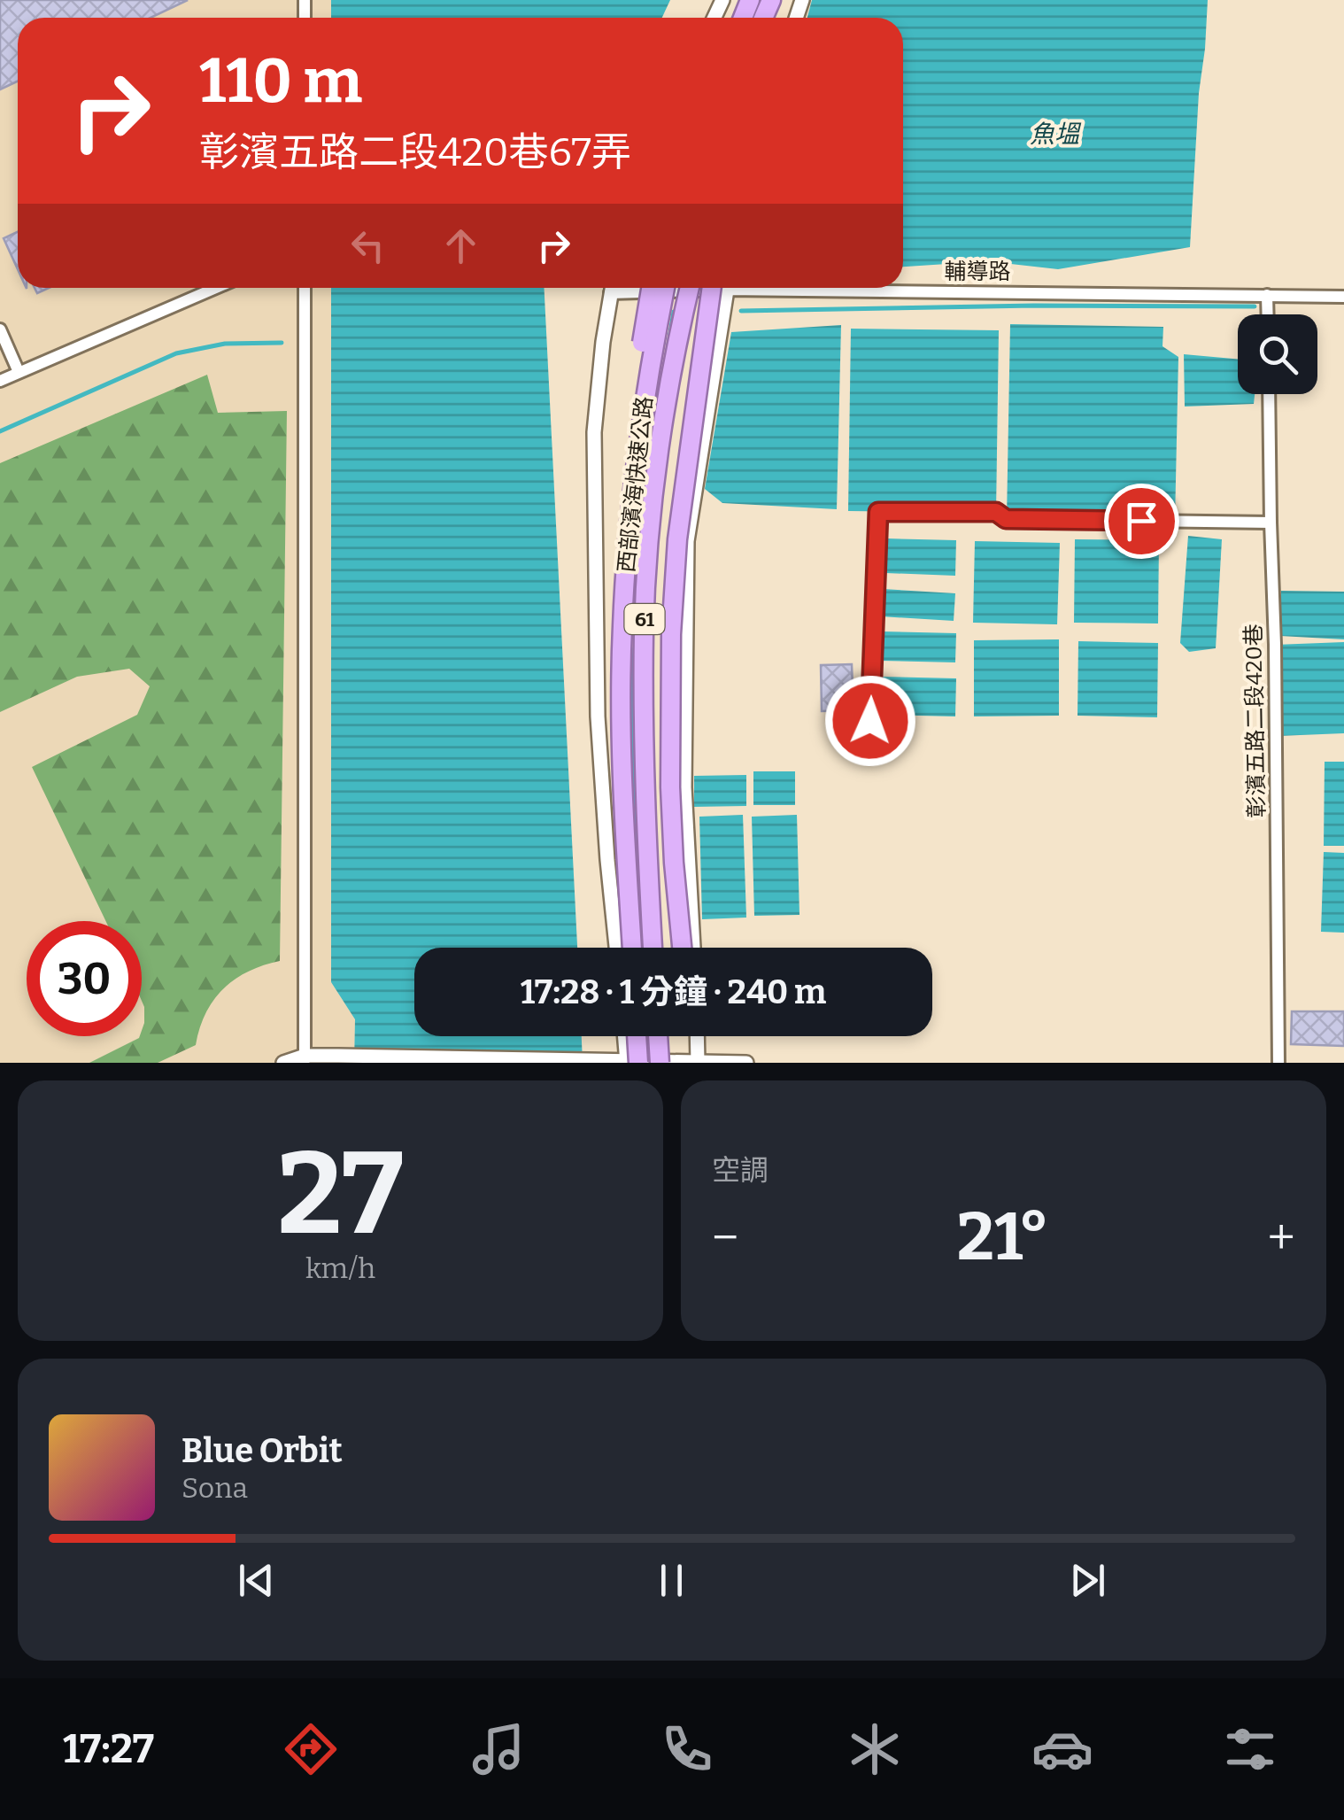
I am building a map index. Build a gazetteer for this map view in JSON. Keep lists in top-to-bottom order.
{
  "streets": {
    "highway": ["西部濱海快速公路", "61"],
    "street": ["輔導路", "彰濱五路二段420巷"]
  },
  "water": ["魚塭"],
  "page": {
    "turn": ["110 m", "彰濱五路二段420巷67弄"],
    "limit": "30",
    "trip": "17:28 · 1 分鐘 · 240 m",
    "tile": [
      ["27", "km/h"],
      "空調"
    ],
    "heat": ["−", "21°", "+"],
    "song": ["Blue Orbit", "Sona"],
    "tabs": "17:27"
  }
}
